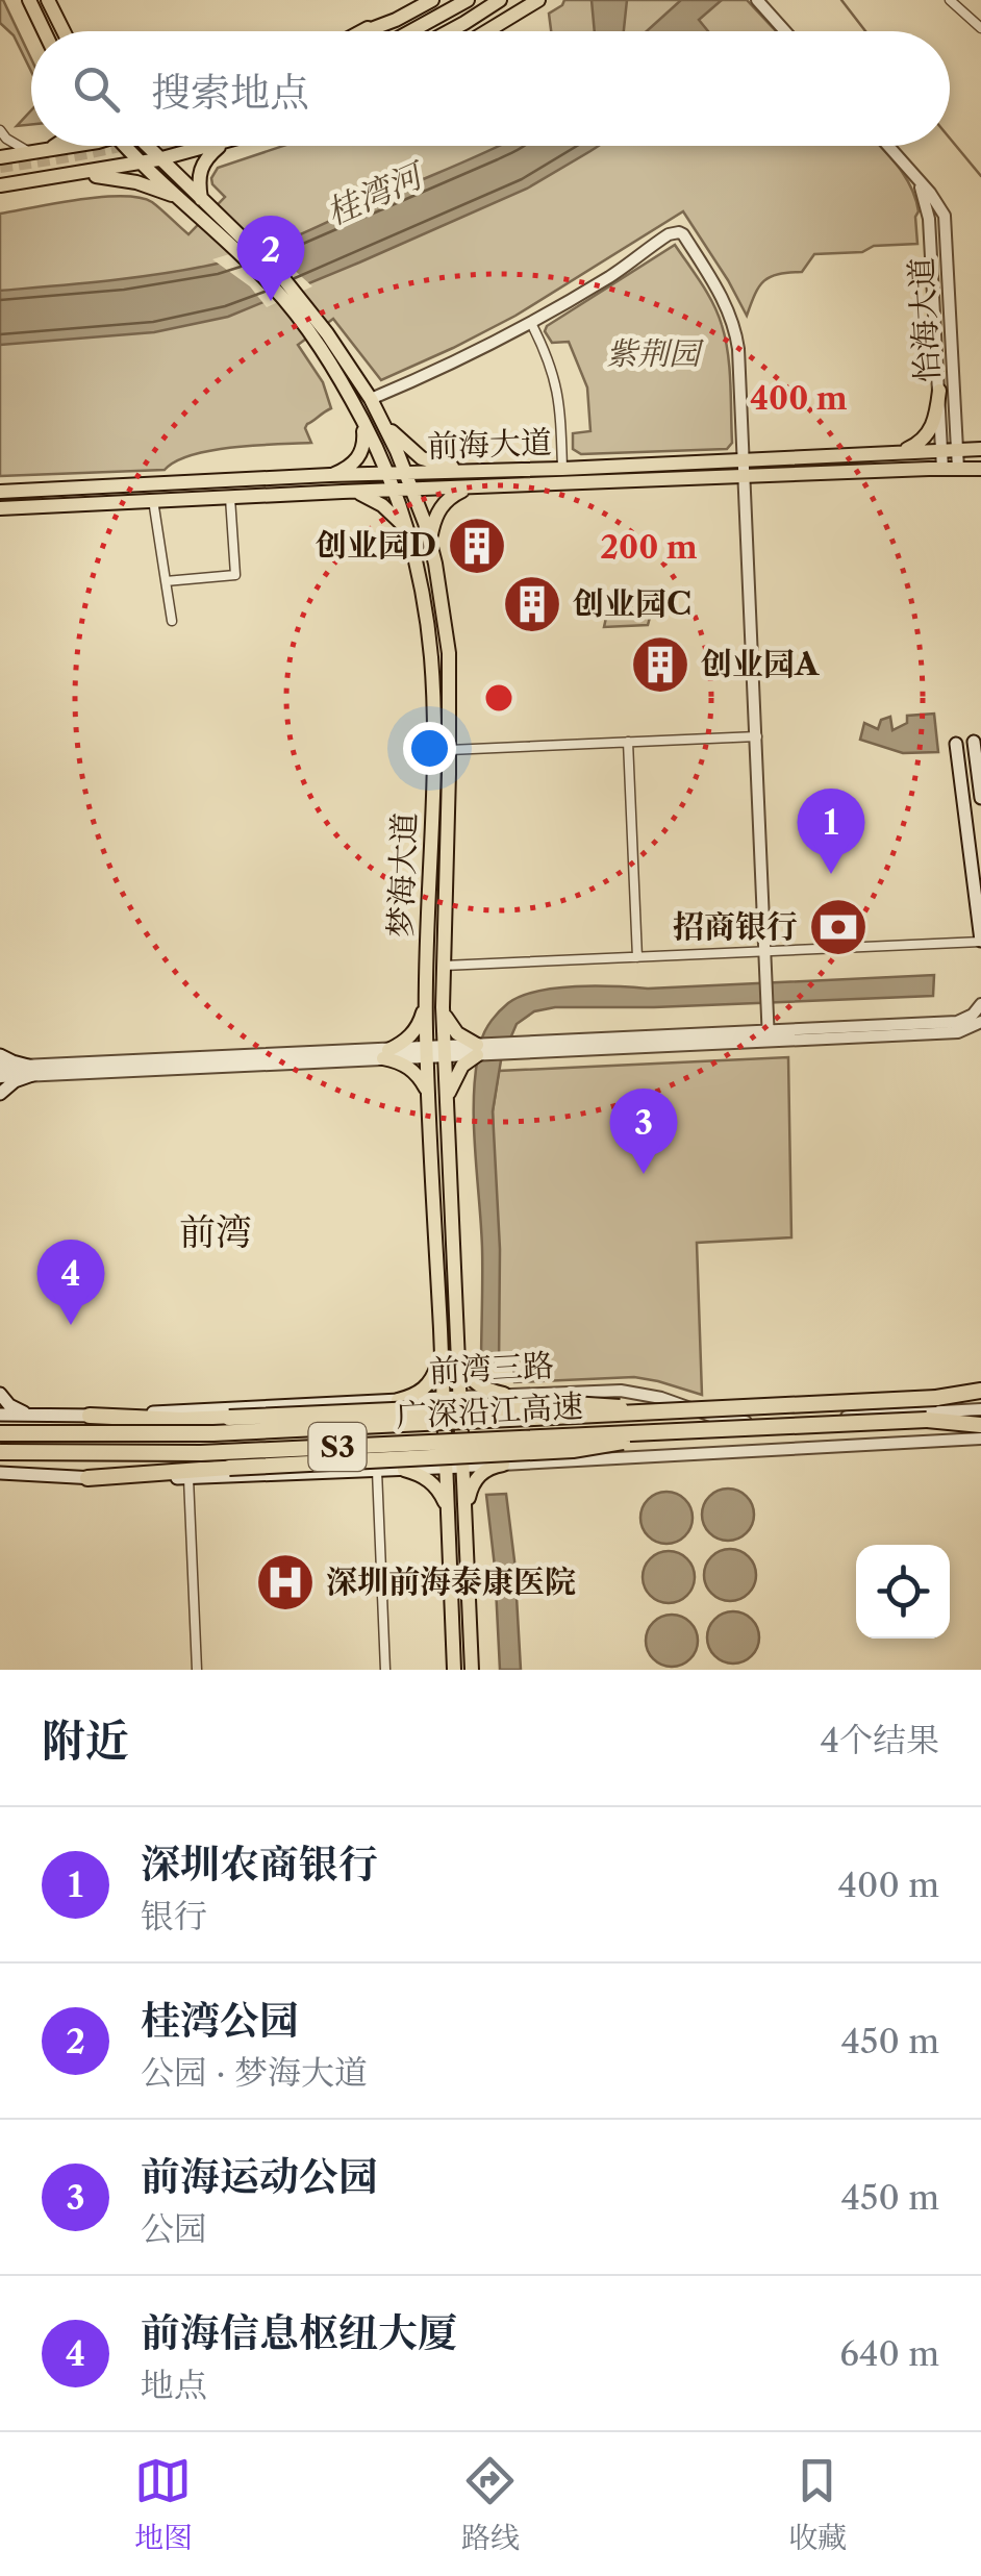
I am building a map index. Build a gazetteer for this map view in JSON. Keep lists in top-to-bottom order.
{
  "streets": {
    "highway": ["广深沿江高速", "S3"],
    "main road": ["前海大道", "梦海大道", "前湾三路"],
    "street": ["怡海大道"]
  },
  "crossings": [
    ["怡海大道", "前海大道"],
    ["前海大道", "梦海大道"],
    ["梦海大道", "前湾三路"],
    ["前湾三路", "广深沿江高速"]
  ],
  "districts": ["前湾"],
  "water": ["桂湾河"],
  "parks": ["紫荆园"],
  "places": {
    "building": ["创业园D", "创业园C", "创业园A"],
    "bank": ["招商银行"],
    "hospital": ["深圳前海泰康医院"]
  },
  "page": {
    "search": "搜索地点",
    "pins": [
      "2",
      "1",
      "3",
      "4"
    ],
    "heading": ["附近", "4个结果"],
    "list": [
      {
        "mark": "1",
        "name": "深圳农商银行",
        "note": "银行",
        "value": "400 m"
      },
      {
        "mark": "2",
        "name": "桂湾公园",
        "note": "公园 · 梦海大道",
        "value": "450 m"
      },
      {
        "mark": "3",
        "name": "前海运动公园",
        "note": "公园",
        "value": "450 m"
      },
      {
        "mark": "4",
        "name": "前海信息枢纽大厦",
        "note": "地点",
        "value": "640 m"
      }
    ],
    "nav": ["地图", "路线", "收藏"]
  },
  "rings": ["400 m", "200 m"]
}
